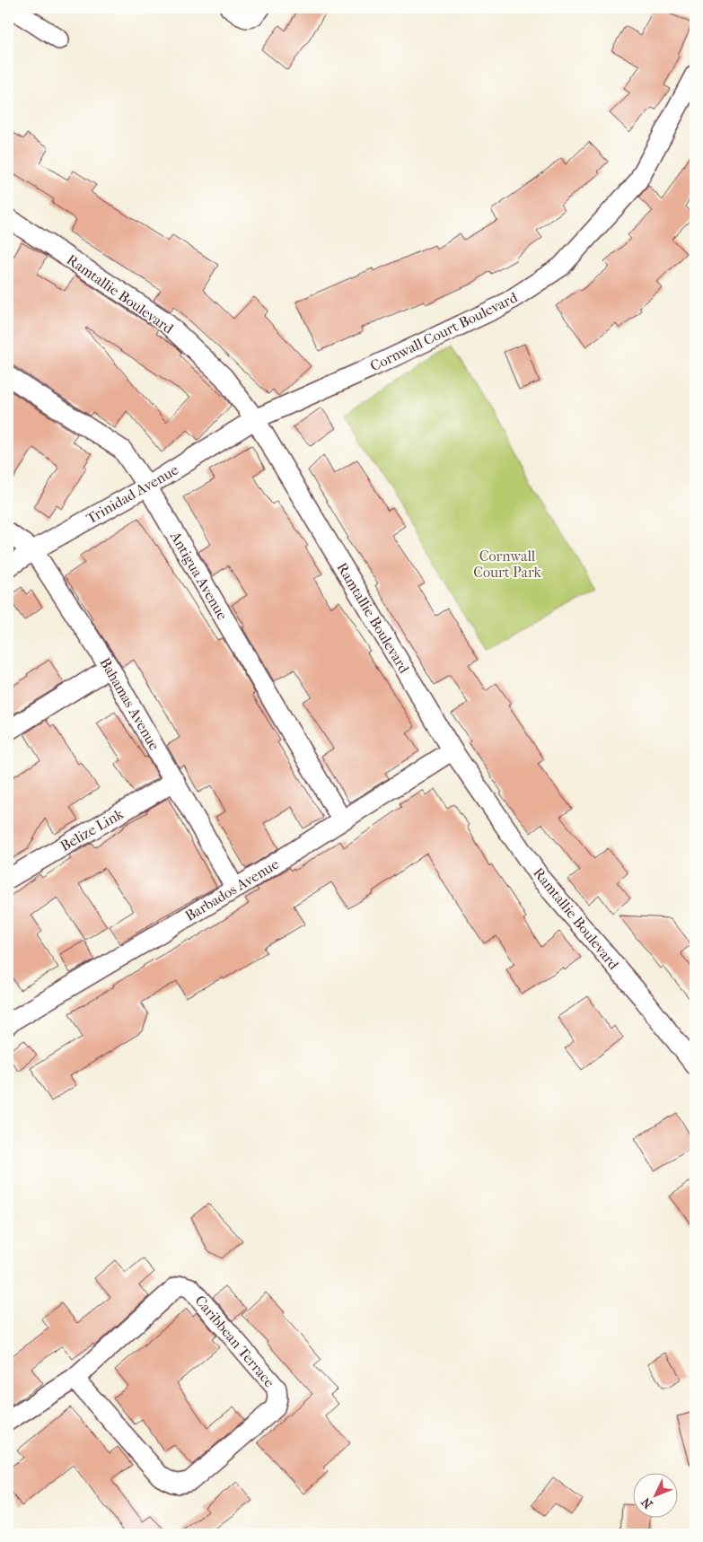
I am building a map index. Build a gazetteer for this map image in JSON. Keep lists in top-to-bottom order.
{
  "streets": {
    "street": [
      "Ramtallie Boulevard",
      "Cornwall Court Boulevard",
      "Trinidad Avenue",
      "Antigua Avenue",
      "Bahamas Avenue",
      "Belize Link",
      "Barbados Avenue",
      "Caribbean Terrace"
    ]
  },
  "crossings": [
    ["Ramtallie Boulevard", "Cornwall Court Boulevard"],
    ["Ramtallie Boulevard", "Trinidad Avenue"],
    ["Ramtallie Boulevard", "Barbados Avenue"],
    ["Cornwall Court Boulevard", "Trinidad Avenue"],
    ["Trinidad Avenue", "Antigua Avenue"],
    ["Trinidad Avenue", "Bahamas Avenue"],
    ["Antigua Avenue", "Barbados Avenue"],
    ["Bahamas Avenue", "Belize Link"],
    ["Bahamas Avenue", "Barbados Avenue"]
  ],
  "parks": ["Cornwall Court Park"],
  "north": "bottom left"
}
